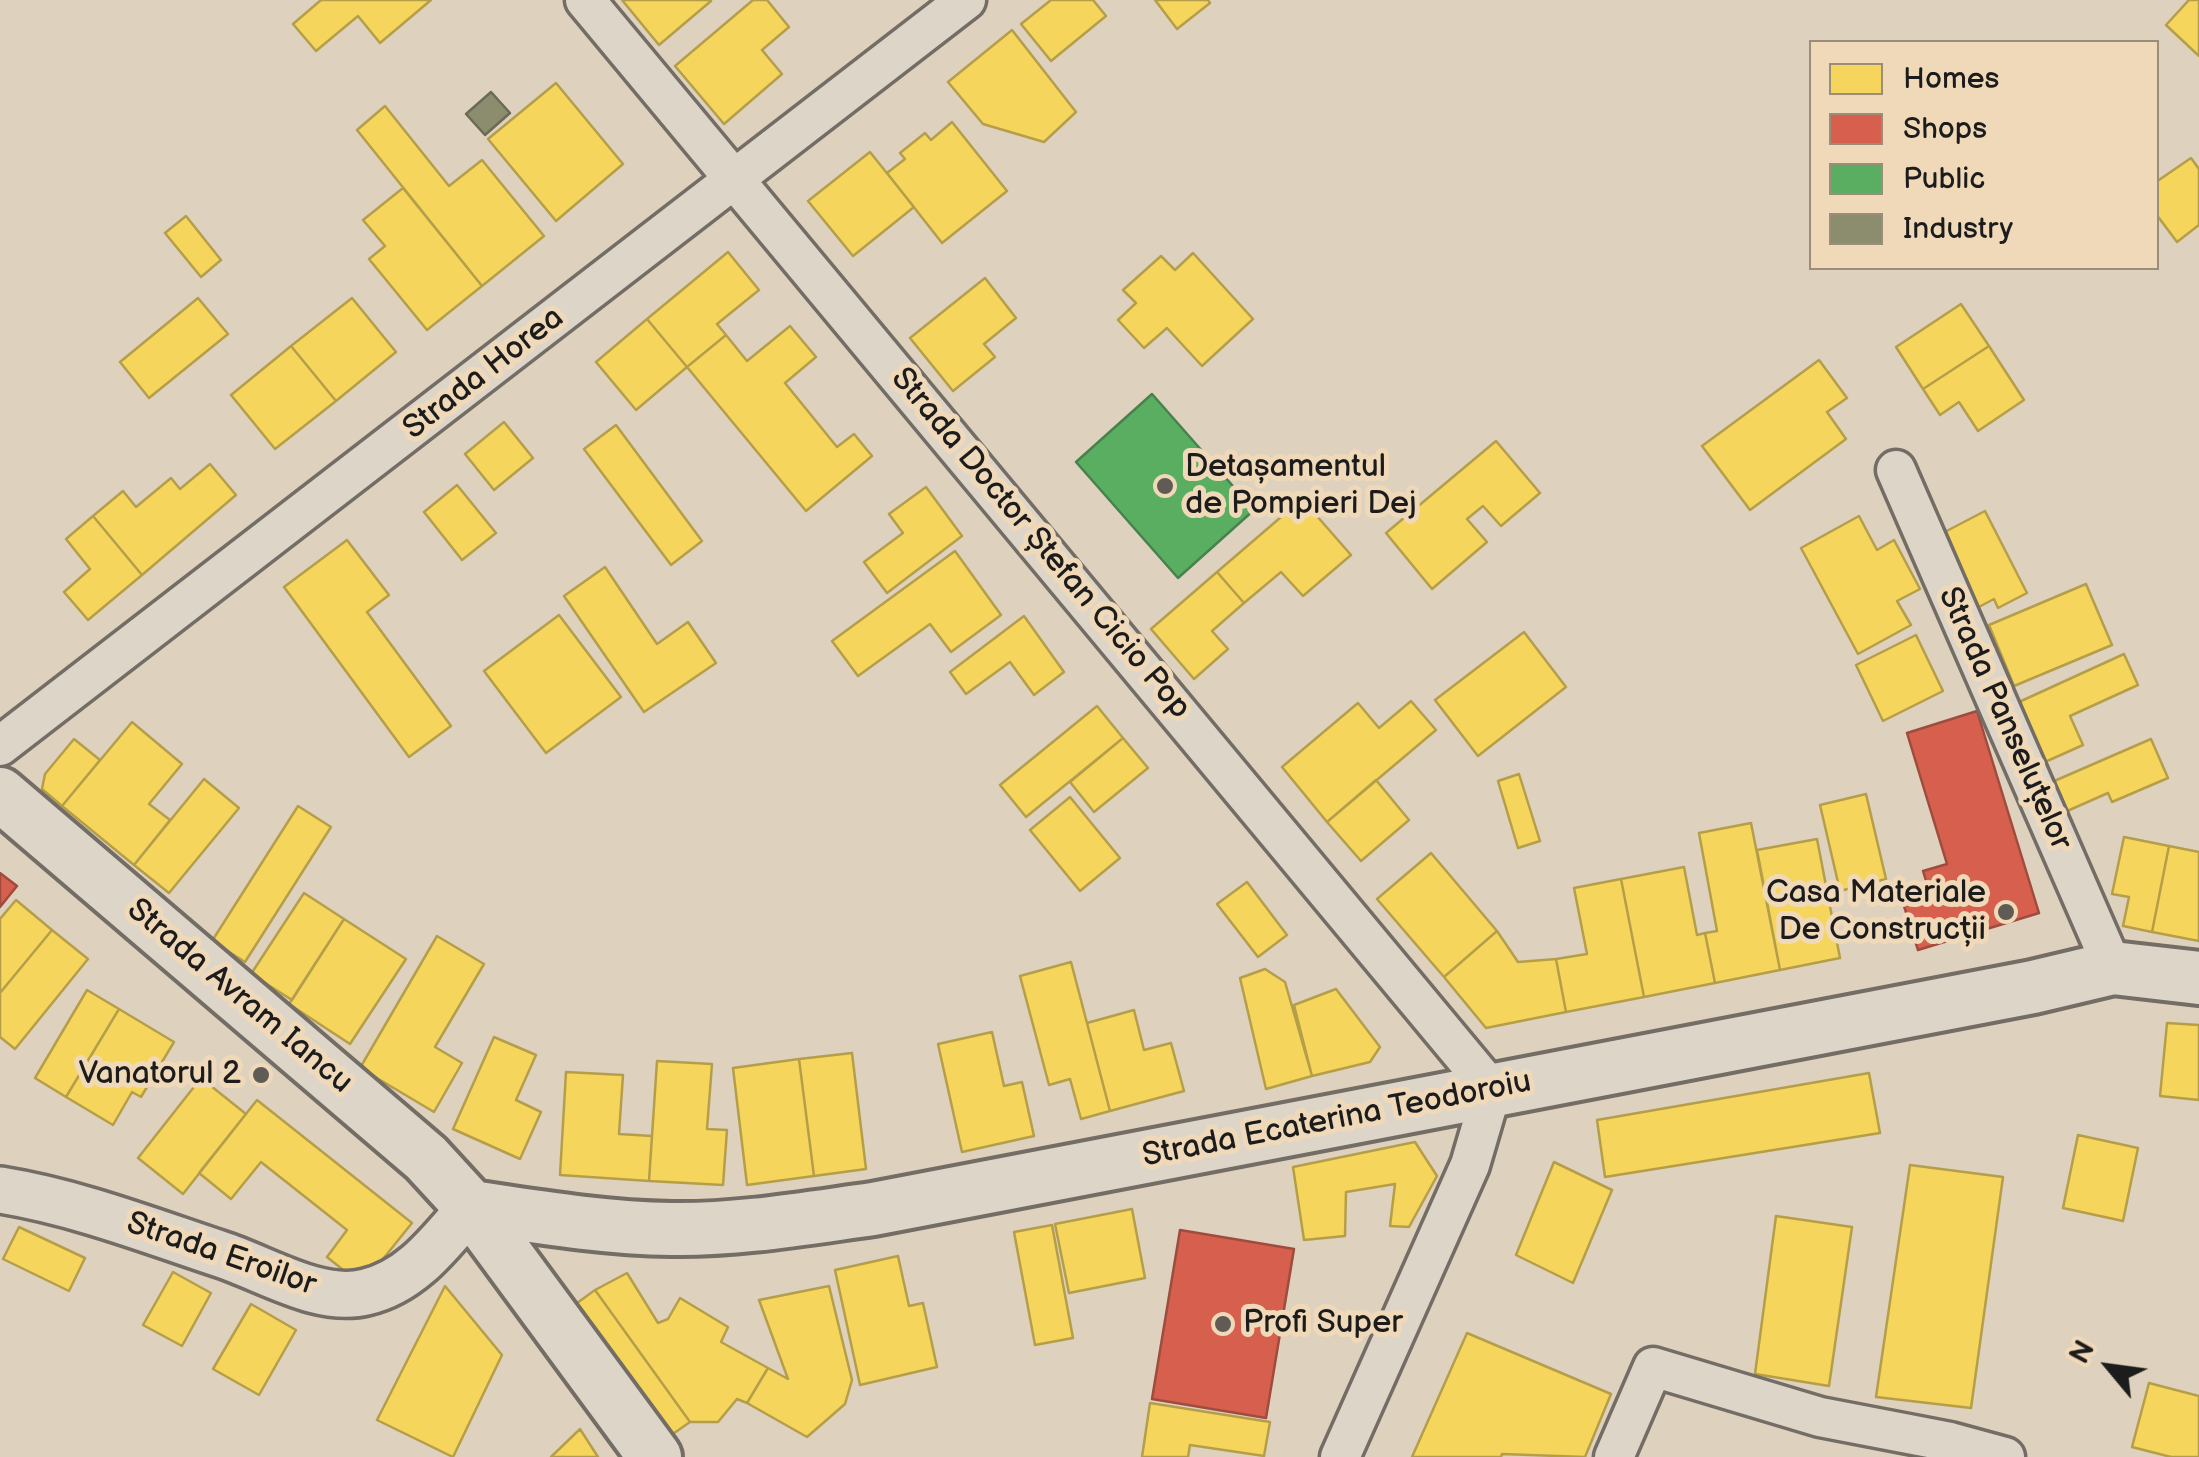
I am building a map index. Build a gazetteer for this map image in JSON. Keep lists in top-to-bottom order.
{
  "streets": {
    "main road": ["Strada Avram Iancu", "Strada Ecaterina Teodoroiu"],
    "street": [
      "Strada Horea",
      "Strada Doctor Ștefan Cicio Pop",
      "Strada Panseluțelor",
      "Strada Eroilor"
    ]
  },
  "crossings": [
    ["Strada Horea", "Strada Doctor Ștefan Cicio Pop"],
    ["Strada Doctor Ștefan Cicio Pop", "Strada Ecaterina Teodoroiu"],
    ["Strada Panseluțelor", "Strada Ecaterina Teodoroiu"],
    ["Strada Avram Iancu", "Strada Ecaterina Teodoroiu"],
    ["Strada Avram Iancu", "Strada Eroilor"],
    ["Strada Ecaterina Teodoroiu", "Strada Eroilor"]
  ],
  "places": [
    "Detașamentul de Pompieri Dej",
    "Casa Materiale De Construcții",
    "Vanatorul 2",
    "Profi Super"
  ],
  "legend": [
    "Homes",
    "Shops",
    "Public",
    "Industry"
  ],
  "north": "top left"
}
